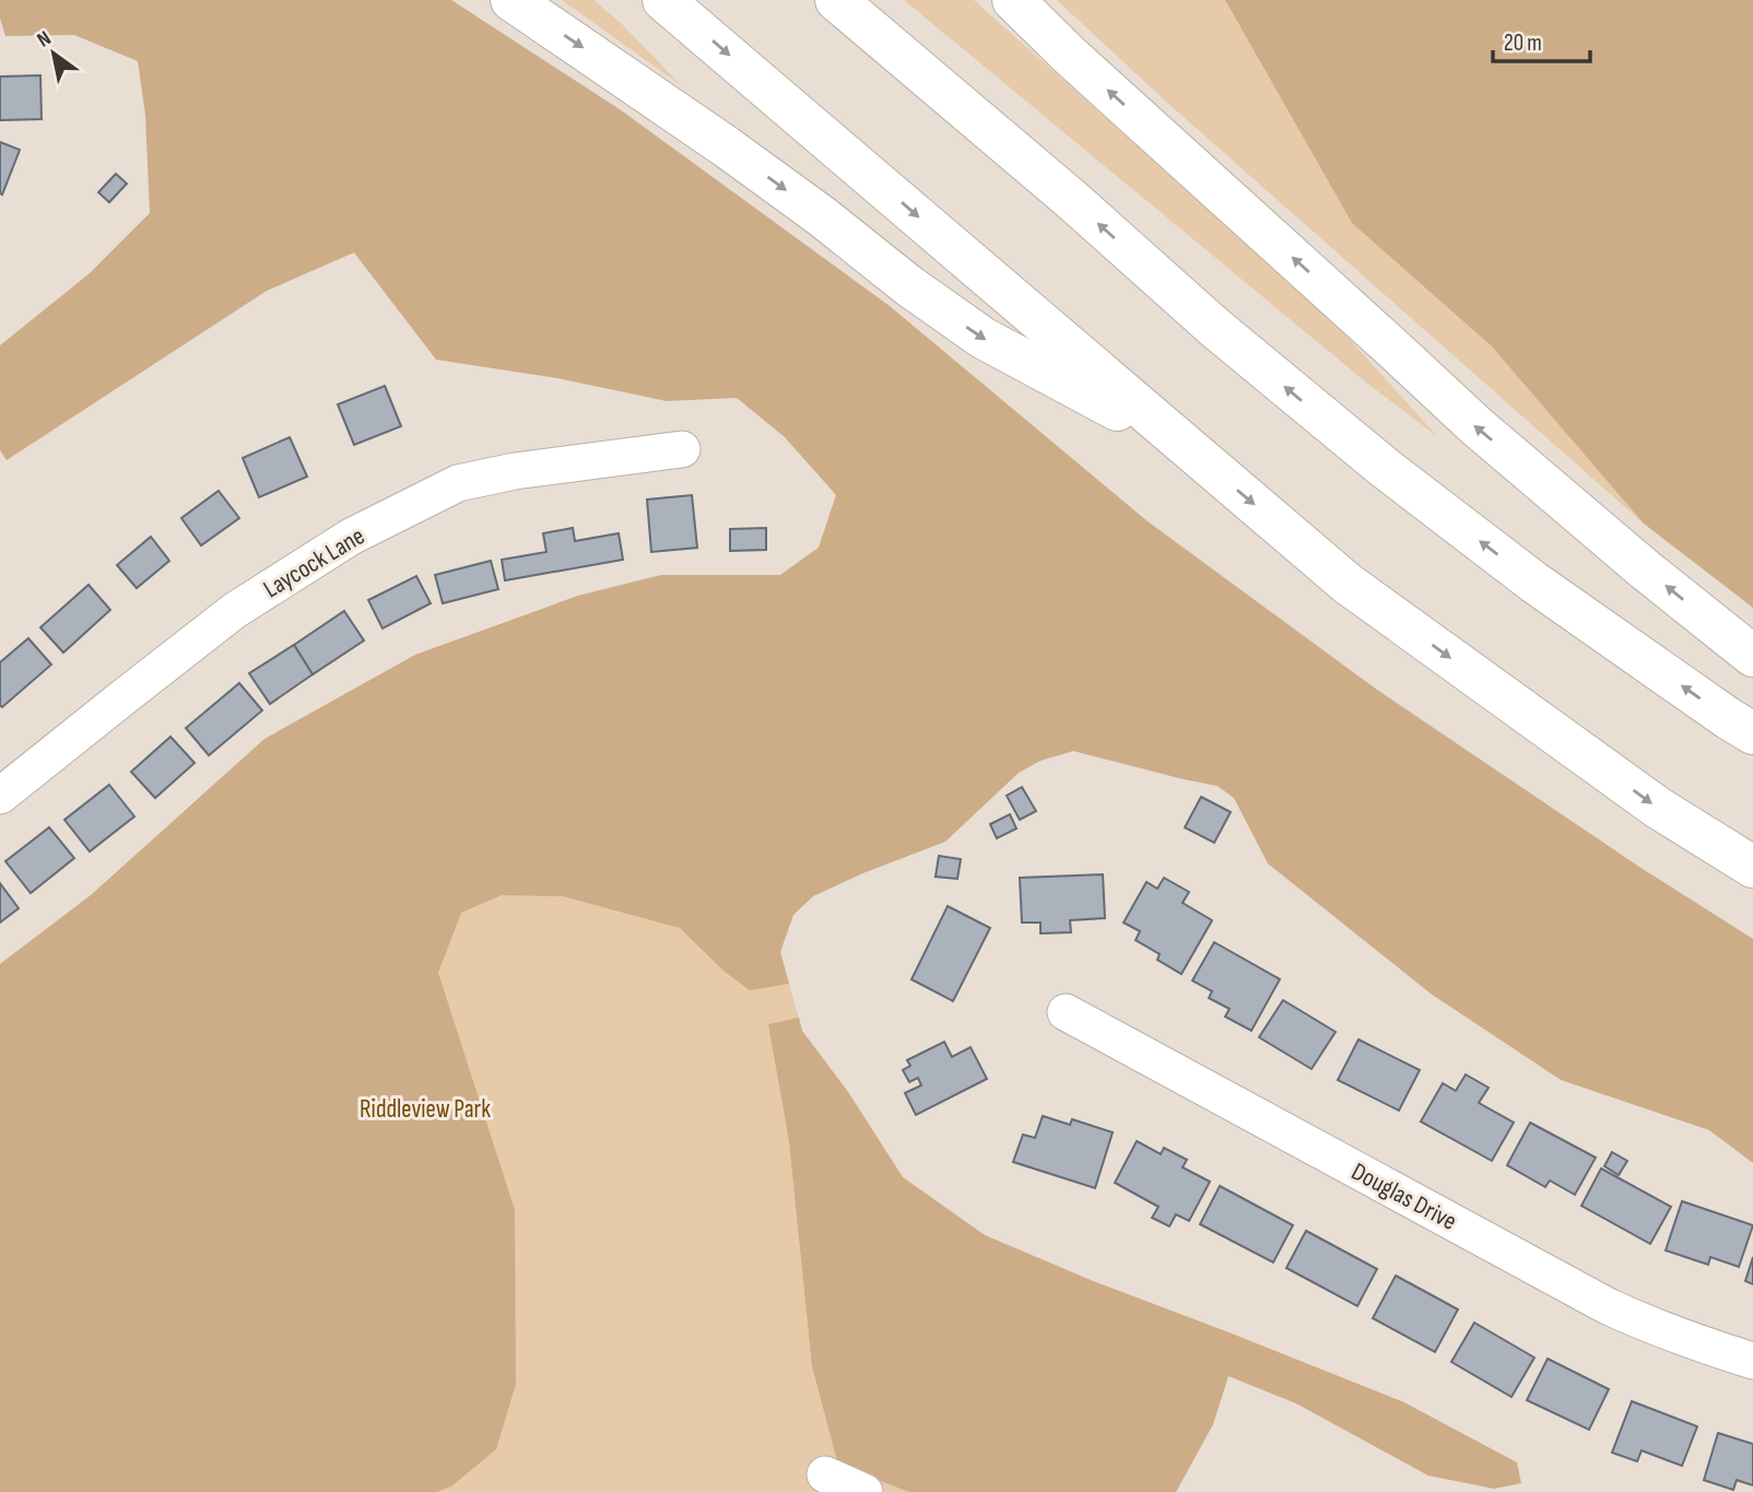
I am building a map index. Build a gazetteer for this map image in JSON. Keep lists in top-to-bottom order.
{
  "streets": {
    "street": ["Laycock Lane", "Douglas Drive"]
  },
  "parks": ["Riddleview Park"],
  "scale_bar": "20 m",
  "north": "top left"
}
